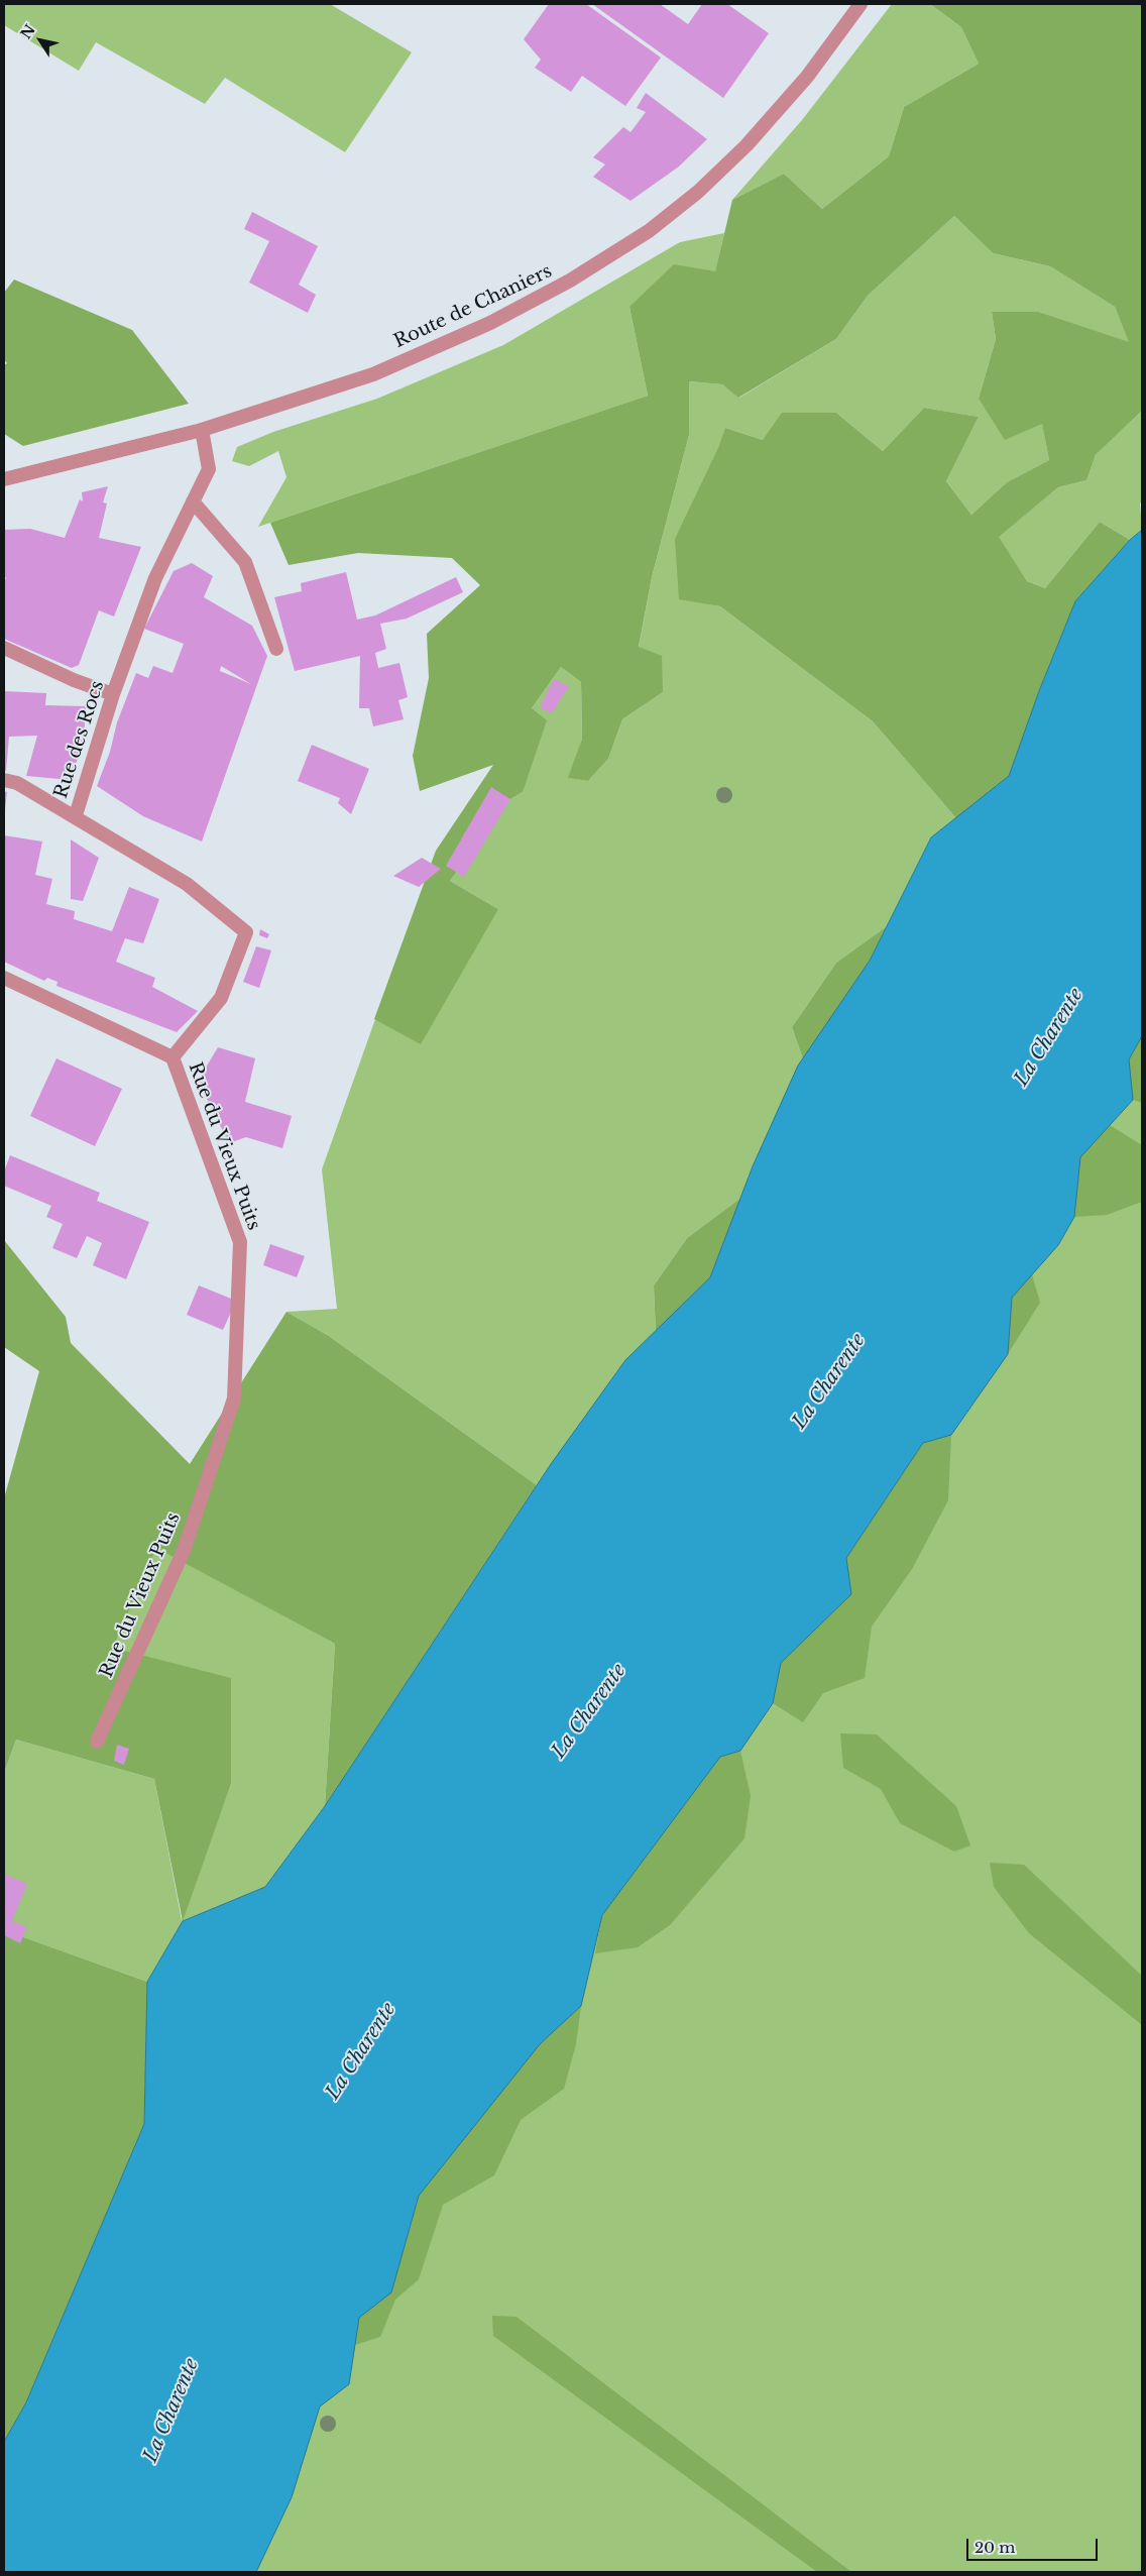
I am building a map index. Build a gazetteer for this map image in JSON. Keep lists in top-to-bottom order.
{
  "streets": {
    "street": ["Route de Chaniers", "Rue des Rocs", "Rue du Vieux Puits"]
  },
  "crossings": [
    ["Route de Chaniers", "Rue des Rocs"],
    ["Rue des Rocs", "Rue du Vieux Puits"]
  ],
  "water": ["La Charente"],
  "scale_bar": "20 m",
  "north": "top left"
}
